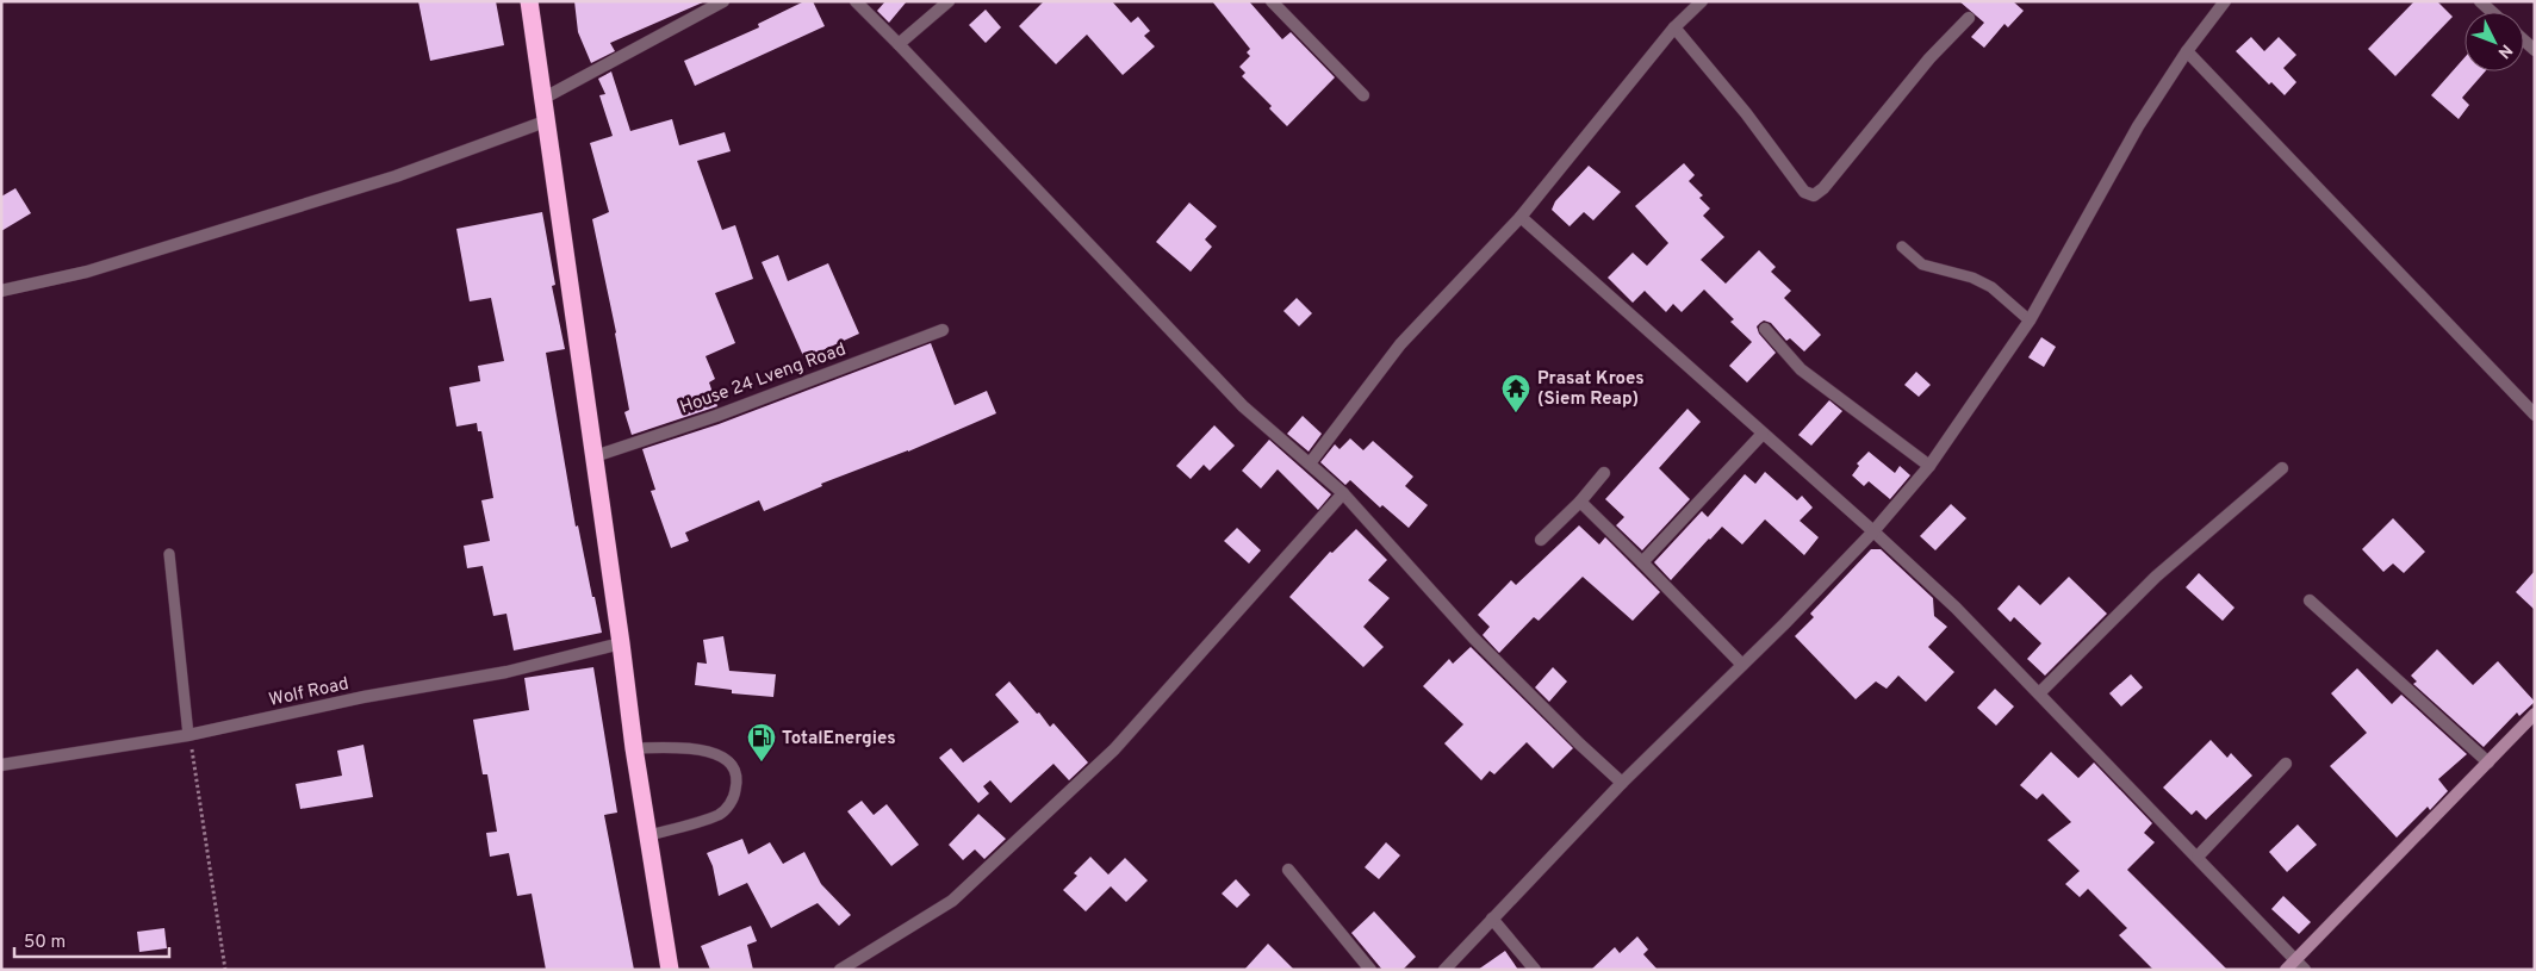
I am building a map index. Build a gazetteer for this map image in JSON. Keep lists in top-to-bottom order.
{
  "streets": {
    "street": ["House 24 Lveng Road", "Wolf Road"]
  },
  "places": {
    "temple": ["Prasat Kroes (Siem Reap)"],
    "fuel station": ["TotalEnergies"]
  },
  "scale_bar": "50 m",
  "north": "bottom right"
}
